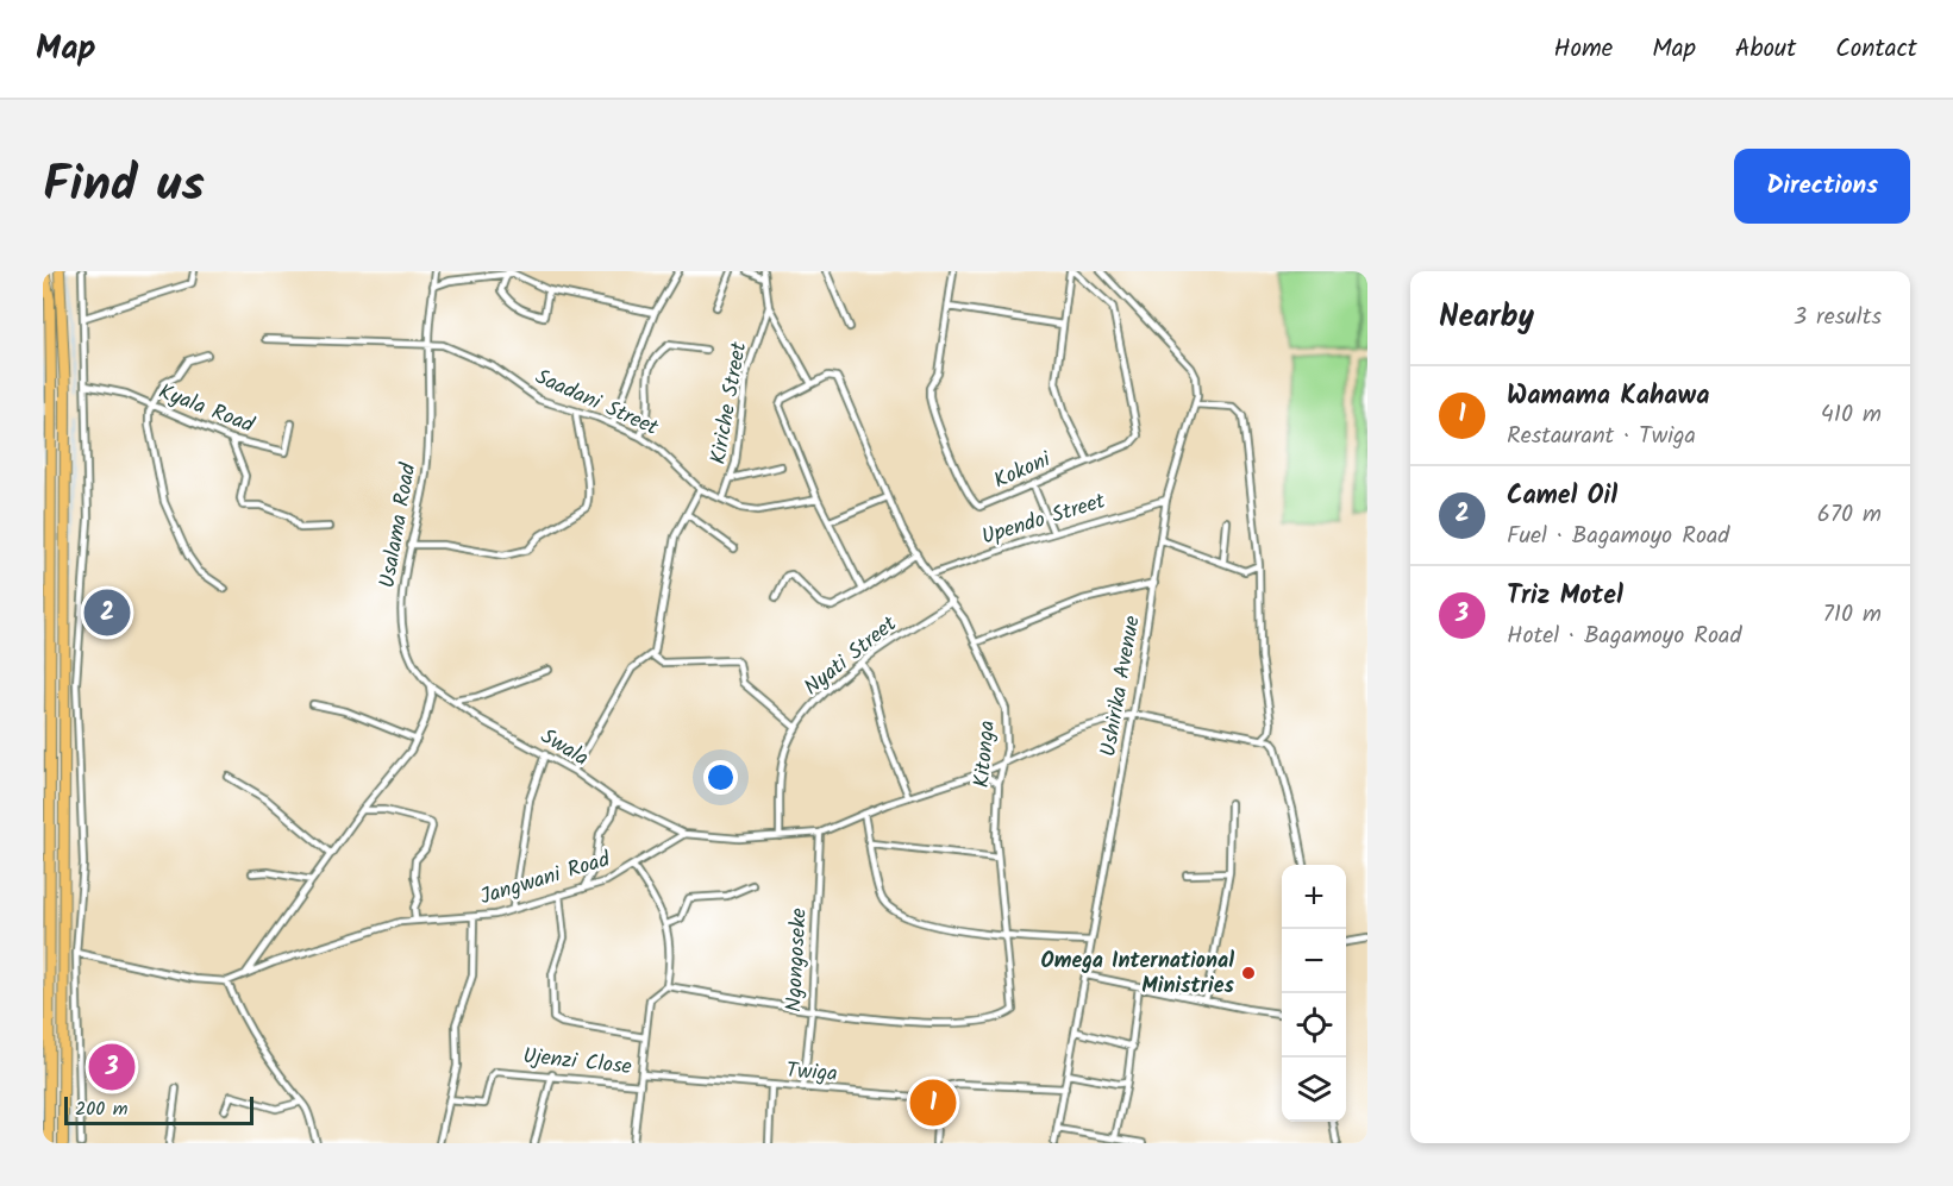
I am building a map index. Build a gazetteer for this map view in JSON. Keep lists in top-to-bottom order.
{
  "streets": {
    "street": [
      "Saadani Street",
      "Kiriche Street",
      "Kyala Road",
      "Kokoni",
      "Upendo Street",
      "Usalama Road",
      "Nyati Street",
      "Ushirika Avenue",
      "Swala",
      "Kitonga",
      "Jangwani Road",
      "Ngongoseke",
      "Ujenzi Close",
      "Twiga"
    ]
  },
  "crossings": [
    ["Saadani Street", "Kiriche Street"],
    ["Saadani Street", "Usalama Road"],
    ["Upendo Street", "Ushirika Avenue"],
    ["Upendo Street", "Kitonga"],
    ["Usalama Road", "Swala"],
    ["Nyati Street", "Kitonga"],
    ["Swala", "Jangwani Road"],
    ["Kitonga", "Ngongoseke"],
    ["Ngongoseke", "Twiga"]
  ],
  "places": ["Omega International Ministries"],
  "scale_bar": "200 m",
  "page": {
    "header": "Map",
    "nav": [
      "Home",
      "Map",
      "About",
      "Contact"
    ],
    "title": "Find us",
    "buttons": "Directions",
    "heading": ["Nearby", "3 results"],
    "list": [
      {
        "mark": "1",
        "name": "Wamama Kahawa",
        "note": "Restaurant · Twiga",
        "value": "410 m"
      },
      {
        "mark": "2",
        "name": "Camel Oil",
        "note": "Fuel · Bagamoyo Road",
        "value": "670 m"
      },
      {
        "mark": "3",
        "name": "Triz Motel",
        "note": "Hotel · Bagamoyo Road",
        "value": "710 m"
      }
    ],
    "pins": ["2", "3", "1"],
    "map_buttons": ["+", "−"],
    "scale": "200 m"
  }
}
